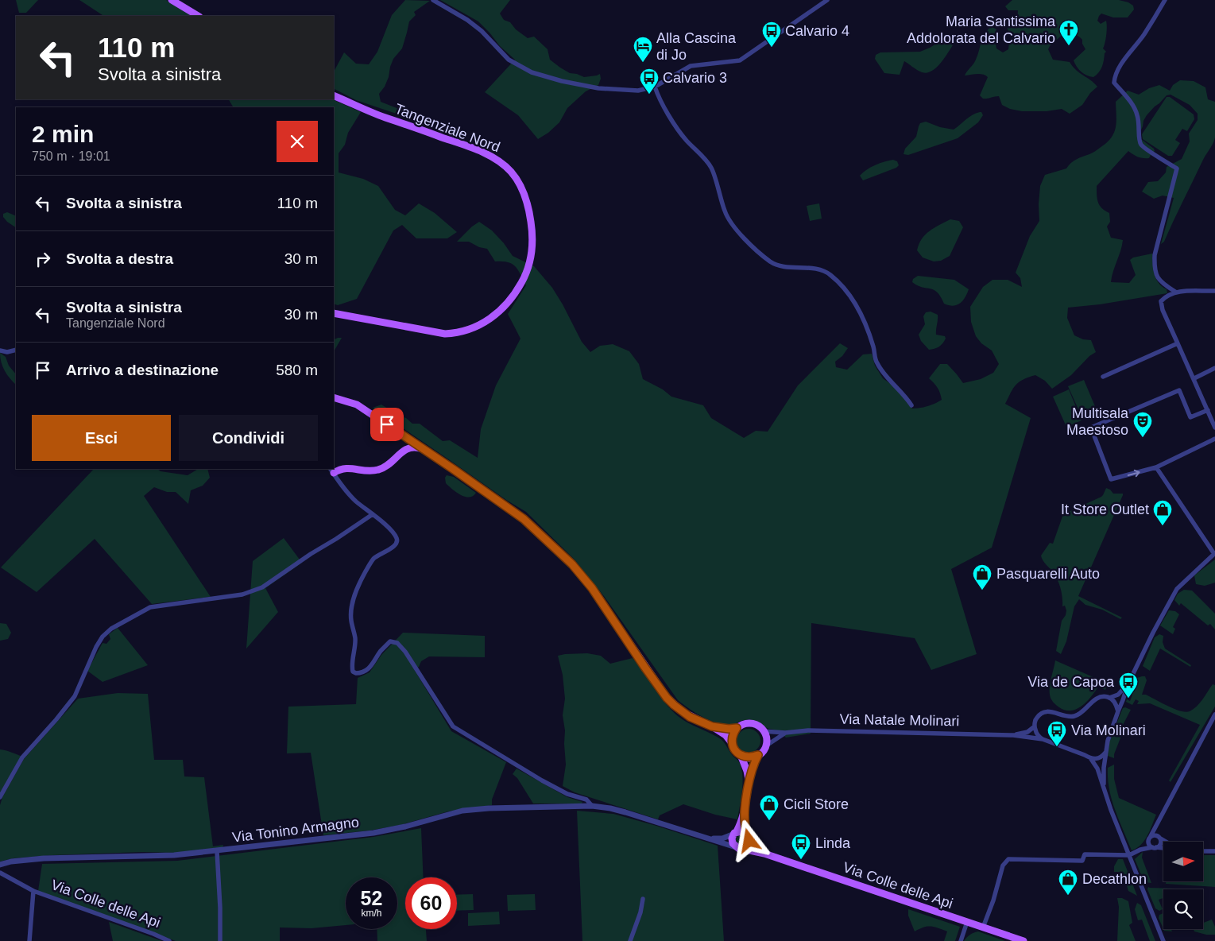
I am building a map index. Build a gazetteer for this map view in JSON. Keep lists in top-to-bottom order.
{
  "streets": {
    "main road": ["Tangenziale Nord", "Via Colle delle Api"],
    "street": ["Via Natale Molinari", "Via Tonino Armagno"]
  },
  "crossings": [
    ["Via Tonino Armagno", "Via Colle delle Api"]
  ],
  "places": {
    "church": ["Maria Santissima Addolorata del Calvario"],
    "bus stop": [
      "Calvario 4",
      "Calvario 3",
      "Via de Capoa",
      "Via Molinari",
      "Linda"
    ],
    "hotel": ["Alla Cascina di Jo"],
    "theatre": ["Multisala Maestoso"],
    "shop": [
      "It Store Outlet",
      "Pasquarelli Auto",
      "Cicli Store",
      "Decathlon"
    ]
  },
  "north": "right",
  "page": {
    "turn": ["110 m", "Svolta a sinistra"],
    "heading": ["2 min", "750 m · 19:01"],
    "list": [
      {
        "name": "Svolta a sinistra",
        "value": "110 m"
      },
      {
        "name": "Svolta a destra",
        "value": "30 m"
      },
      {
        "name": "Svolta a sinistra",
        "note": "Tangenziale Nord",
        "value": "30 m"
      },
      {
        "name": "Arrivo a destinazione",
        "value": "580 m"
      }
    ],
    "buttons": ["Esci", "Condividi"],
    "speed": "52 km/h",
    "limit": "60"
  }
}
